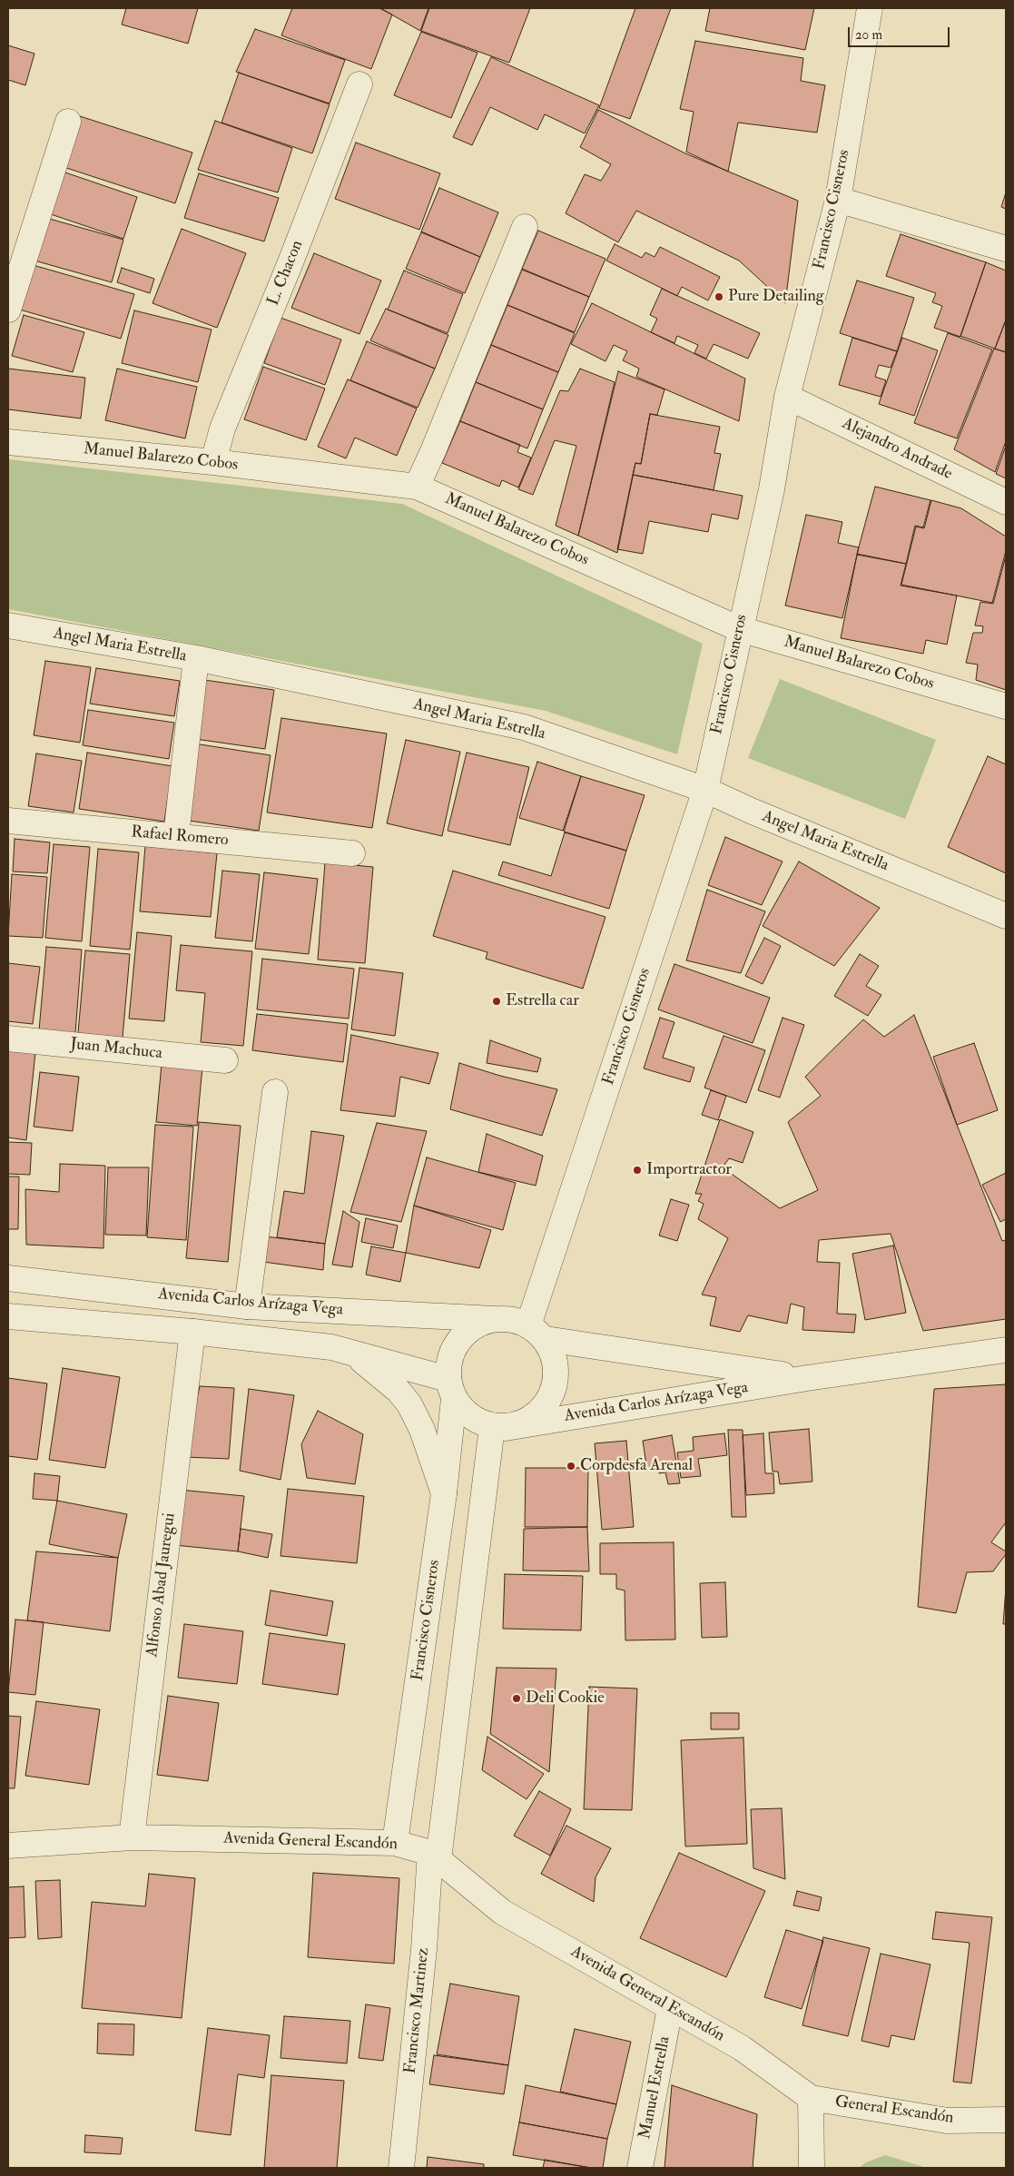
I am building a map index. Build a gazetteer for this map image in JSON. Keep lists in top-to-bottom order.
{
  "streets": {
    "street": [
      "Francisco Cisneros",
      "L. Chacon",
      "Alejandro Andrade",
      "Manuel Balarezo Cobos",
      "Angel Maria Estrella",
      "Rafael Romero",
      "Juan Machuca",
      "Avenida Carlos Arízaga Vega",
      "Alfonso Abad Jauregui",
      "Avenida General Escandón",
      "Francisco Martinez",
      "Manuel Estrella",
      "General Escandón"
    ]
  },
  "crossings": [
    ["Francisco Cisneros", "Alejandro Andrade"],
    ["Francisco Cisneros", "Manuel Balarezo Cobos"],
    ["Francisco Cisneros", "Angel Maria Estrella"],
    ["Francisco Cisneros", "Avenida Carlos Arízaga Vega"],
    ["Francisco Cisneros", "Avenida General Escandón"],
    ["L. Chacon", "Manuel Balarezo Cobos"],
    ["Alfonso Abad Jauregui", "Avenida General Escandón"],
    ["Avenida General Escandón", "Francisco Martinez"],
    ["Avenida General Escandón", "Manuel Estrella"],
    ["Avenida General Escandón", "General Escandón"]
  ],
  "places": [
    "Pure Detailing",
    "Estrella car",
    "Importractor",
    "Corpdesfa Arenal",
    "Deli Cookie"
  ],
  "scale_bar": "20 m"
}
